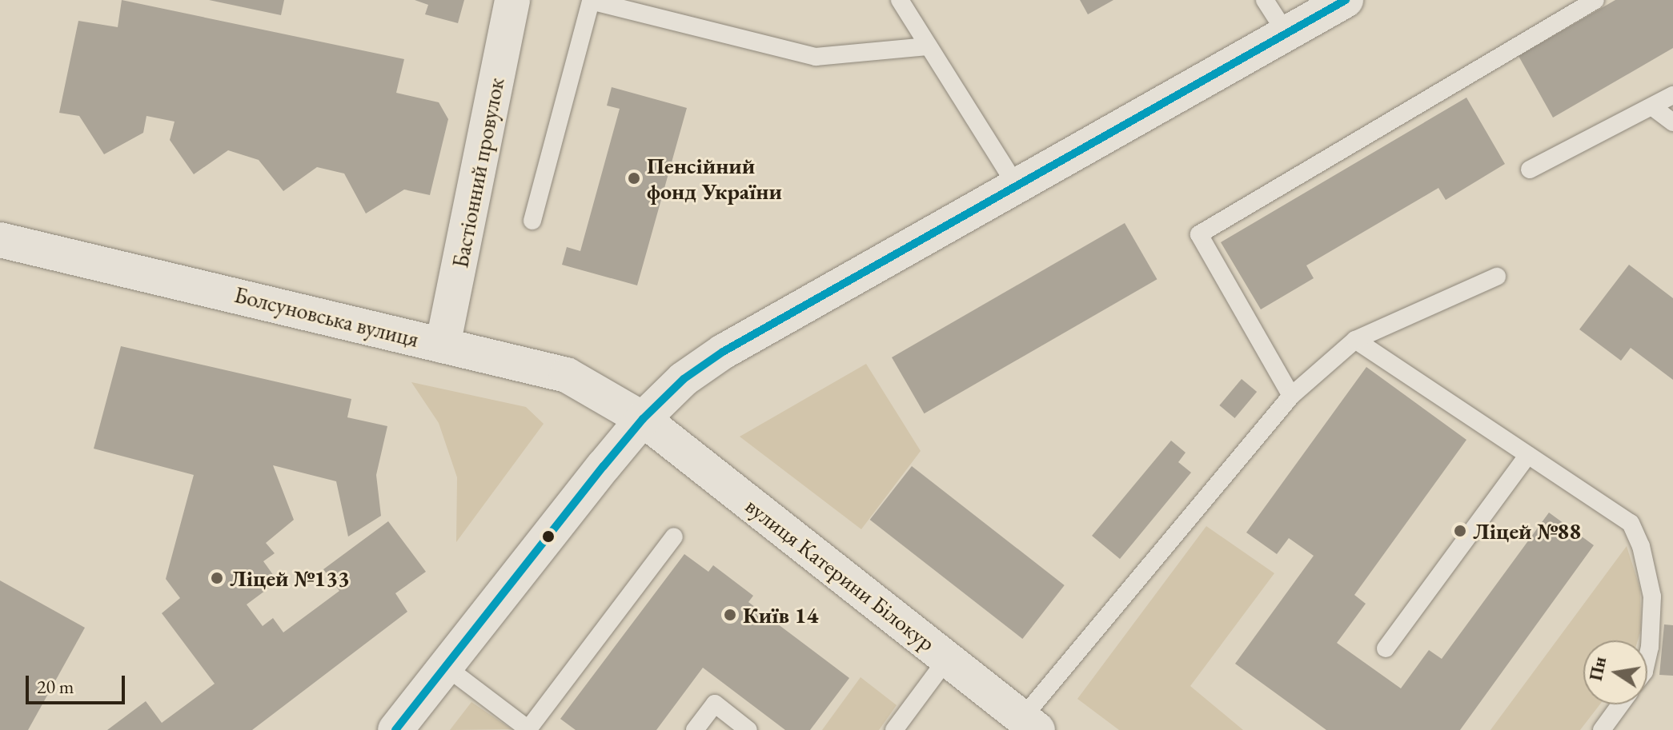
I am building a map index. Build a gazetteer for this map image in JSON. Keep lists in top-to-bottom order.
{
  "streets": {
    "street": ["Бастіонний провулок", "Болсуновська вулиця", "вулиця Катерини Білокур"]
  },
  "crossings": [
    ["Бастіонний провулок", "Болсуновська вулиця"],
    ["Болсуновська вулиця", "вулиця Катерини Білокур"]
  ],
  "places": [
    "Пенсійний фонд України",
    "Ліцей №88",
    "Ліцей №133",
    "Київ 14"
  ],
  "scale_bar": "20 m",
  "north": "left"
}
